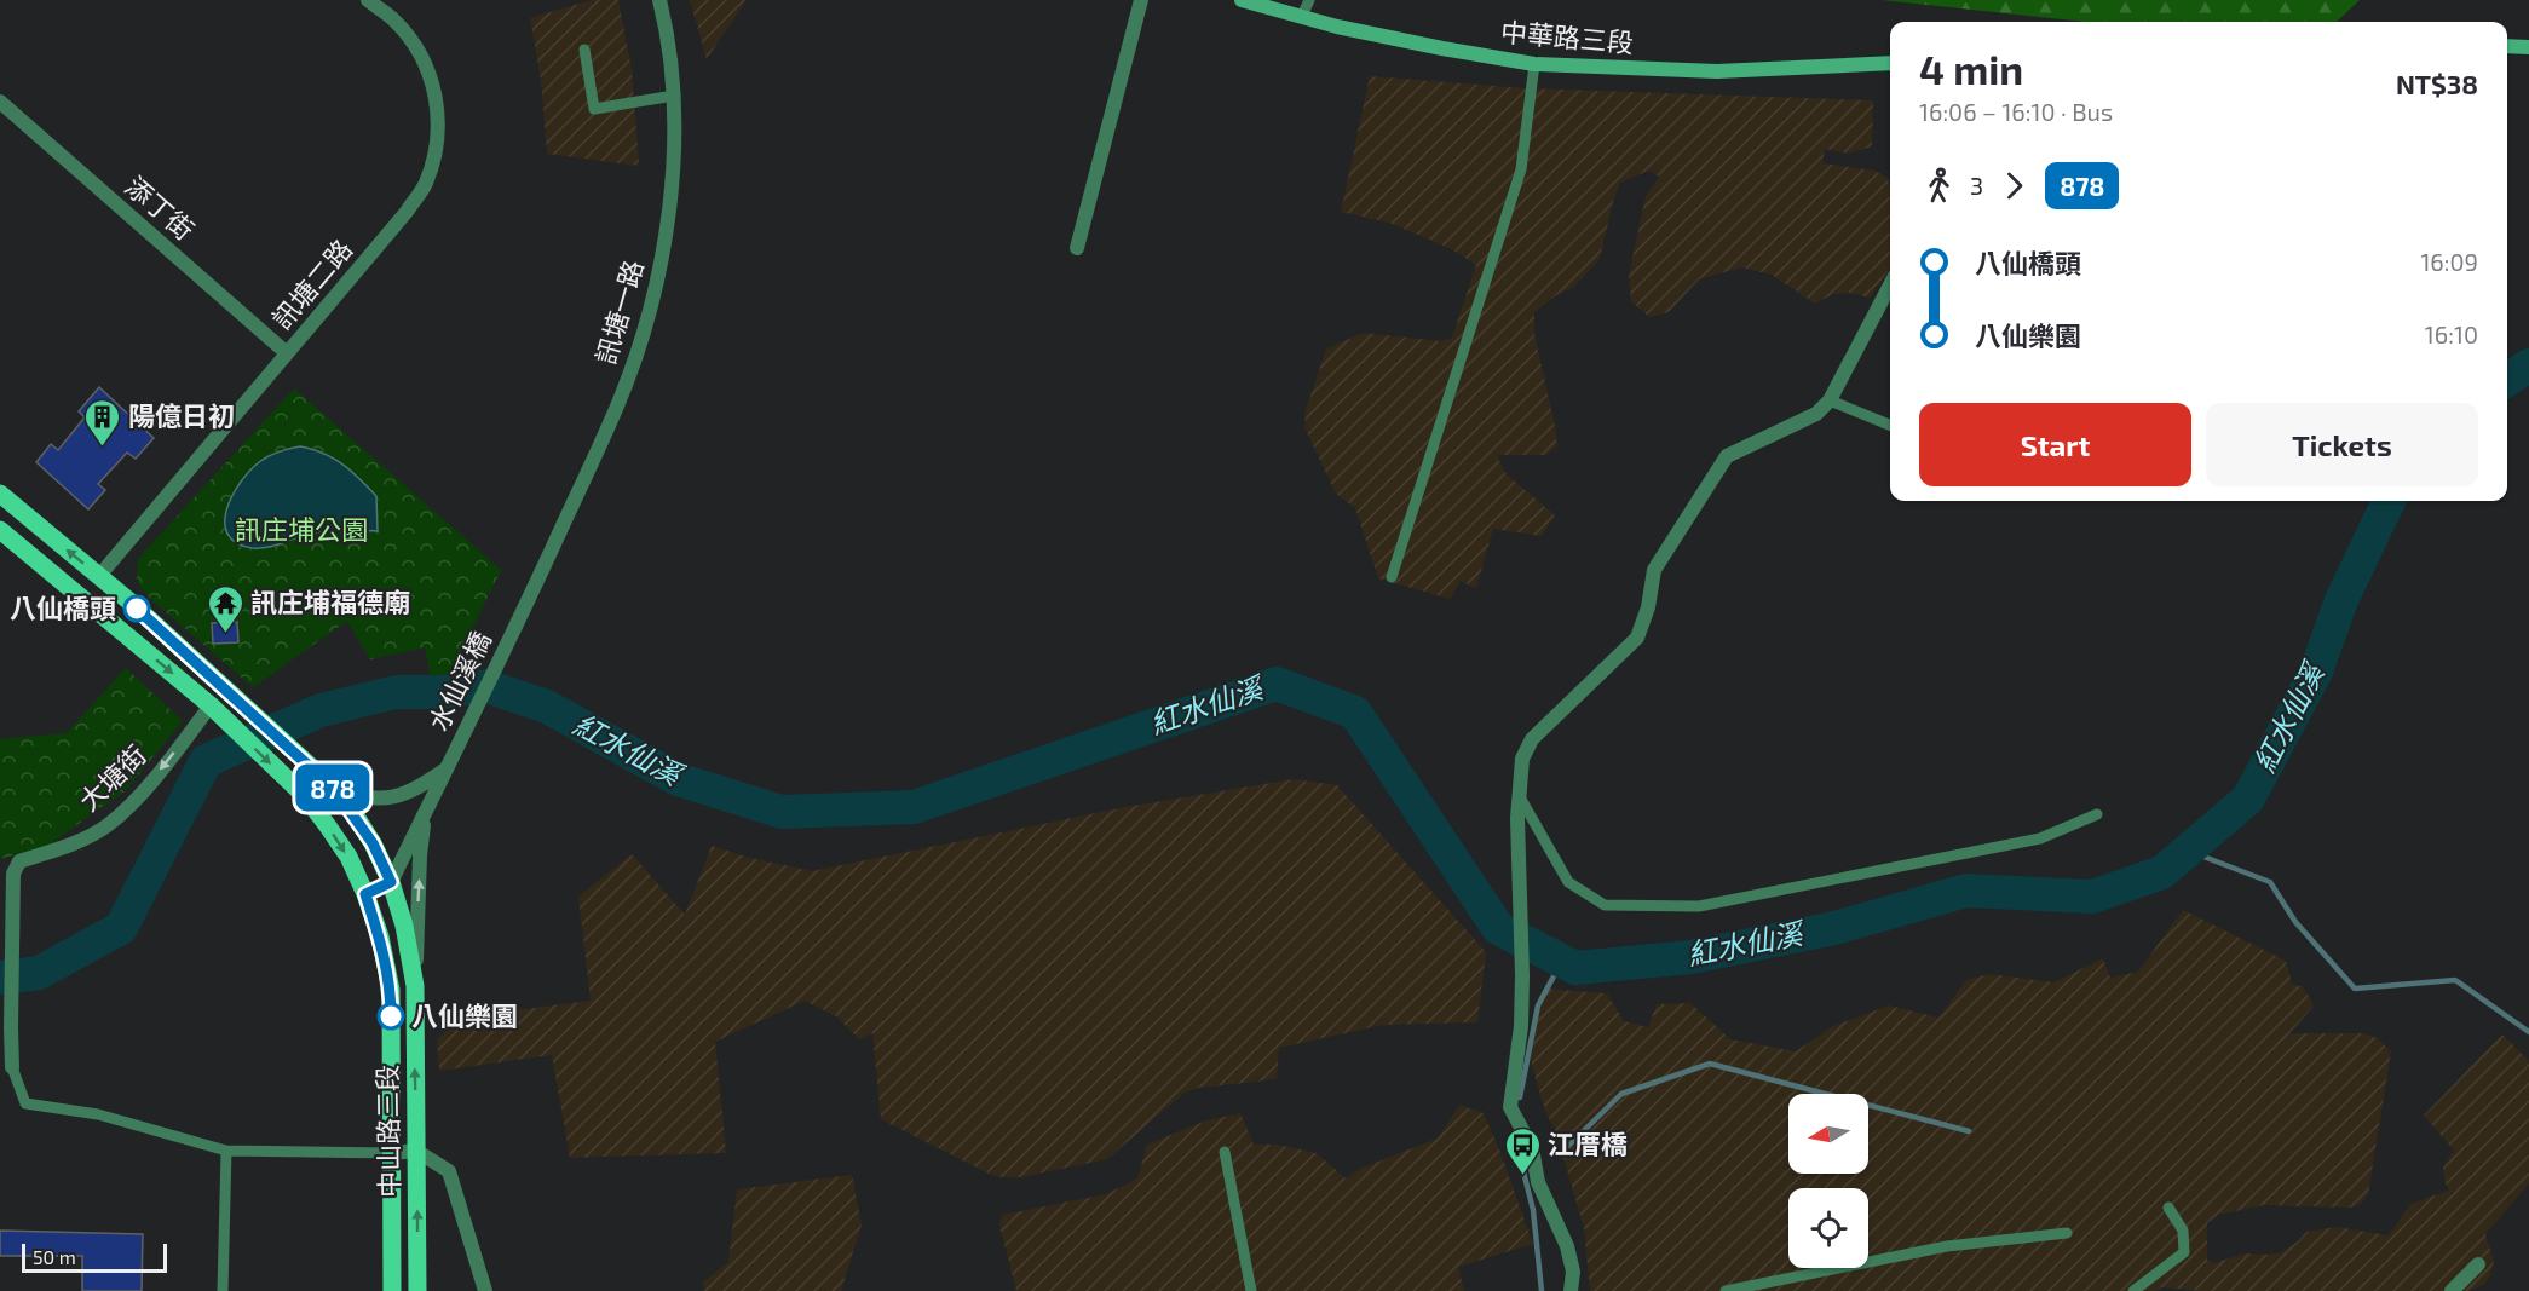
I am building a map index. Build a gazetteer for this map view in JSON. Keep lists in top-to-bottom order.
{
  "streets": {
    "main road": ["中華路三段", "中山路三段"],
    "street": [
      "添丁街",
      "訊塘二路",
      "訊塘一路",
      "水仙溪橋",
      "大塘街"
    ]
  },
  "crossings": [
    ["添丁街", "訊塘二路"],
    ["訊塘二路", "中山路三段"],
    ["訊塘一路", "水仙溪橋"],
    ["大塘街", "中山路三段"]
  ],
  "one_way": ["大塘街"],
  "water": ["紅水仙溪"],
  "parks": ["訊庄埔公園"],
  "places": {
    "building": ["陽億日初"],
    "other": ["八仙橋頭", "八仙樂園"],
    "temple": ["訊庄埔福德廟"],
    "bus stop": ["江厝橋"]
  },
  "lines": ["bus line 878"],
  "scale_bar": "50 m",
  "north": "left",
  "page": {
    "on_map": "878",
    "heading": ["4 min", "16:06 – 16:10 · Bus", "NT$38"],
    "legs": ["3", "878"],
    "list": [
      {
        "name": "八仙橋頭",
        "value": "16:09"
      },
      {
        "name": "八仙樂園",
        "value": "16:10"
      }
    ],
    "buttons": ["Start", "Tickets"],
    "scale": "50 m"
  }
}
